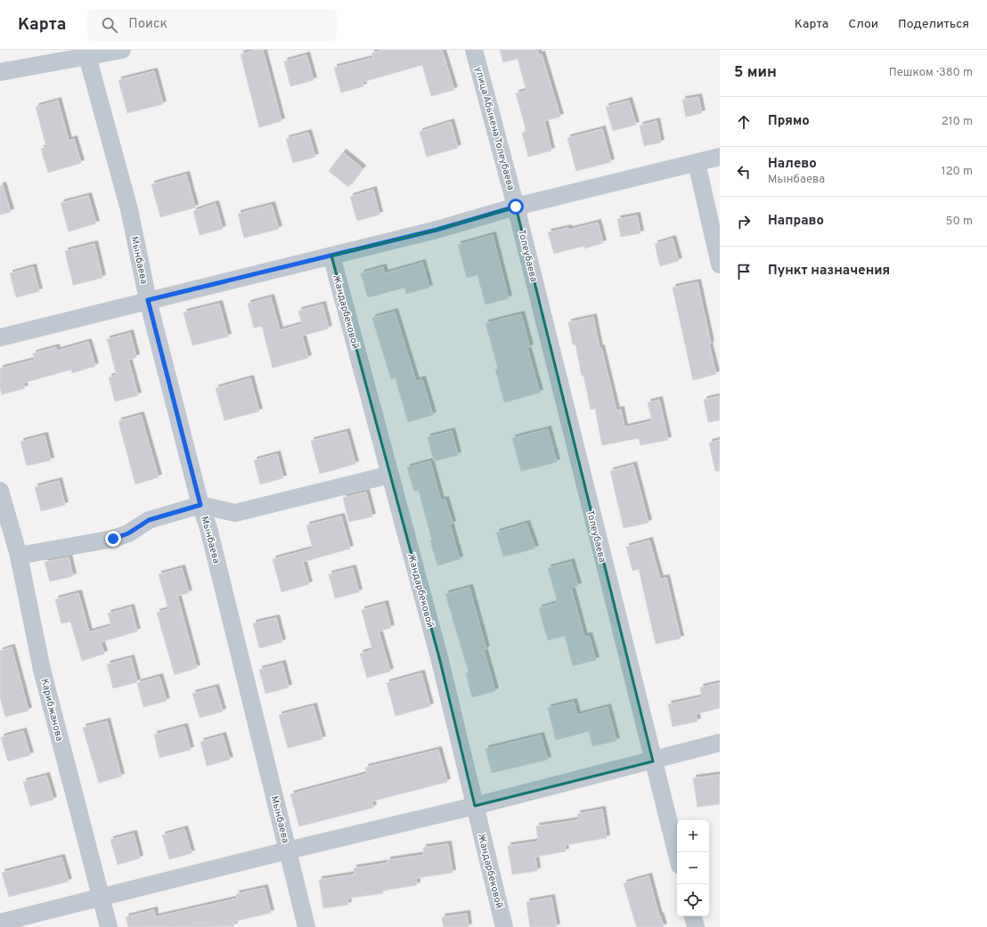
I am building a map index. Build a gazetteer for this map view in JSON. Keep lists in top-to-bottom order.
{
  "streets": {
    "street": [
      "улица Абыкена Толеубаева",
      "Толеубаева",
      "Мынбаева",
      "Жандарбековой",
      "Карибжанова"
    ]
  },
  "crossings": [
    ["улица Абыкена Толеубаева", "Толеубаева"]
  ],
  "page": {
    "header": "Карта",
    "search": "Поиск",
    "nav": ["Карта", "Слои", "Поделиться"],
    "heading": ["5 мин", "Пешком · 380 m"],
    "list": [
      ["Прямо", "210 m"],
      ["Налево", "Мынбаева", "120 m"],
      ["Направо", "50 m"],
      "Пункт назначения"
    ],
    "map_buttons": ["+", "−"]
  }
}
